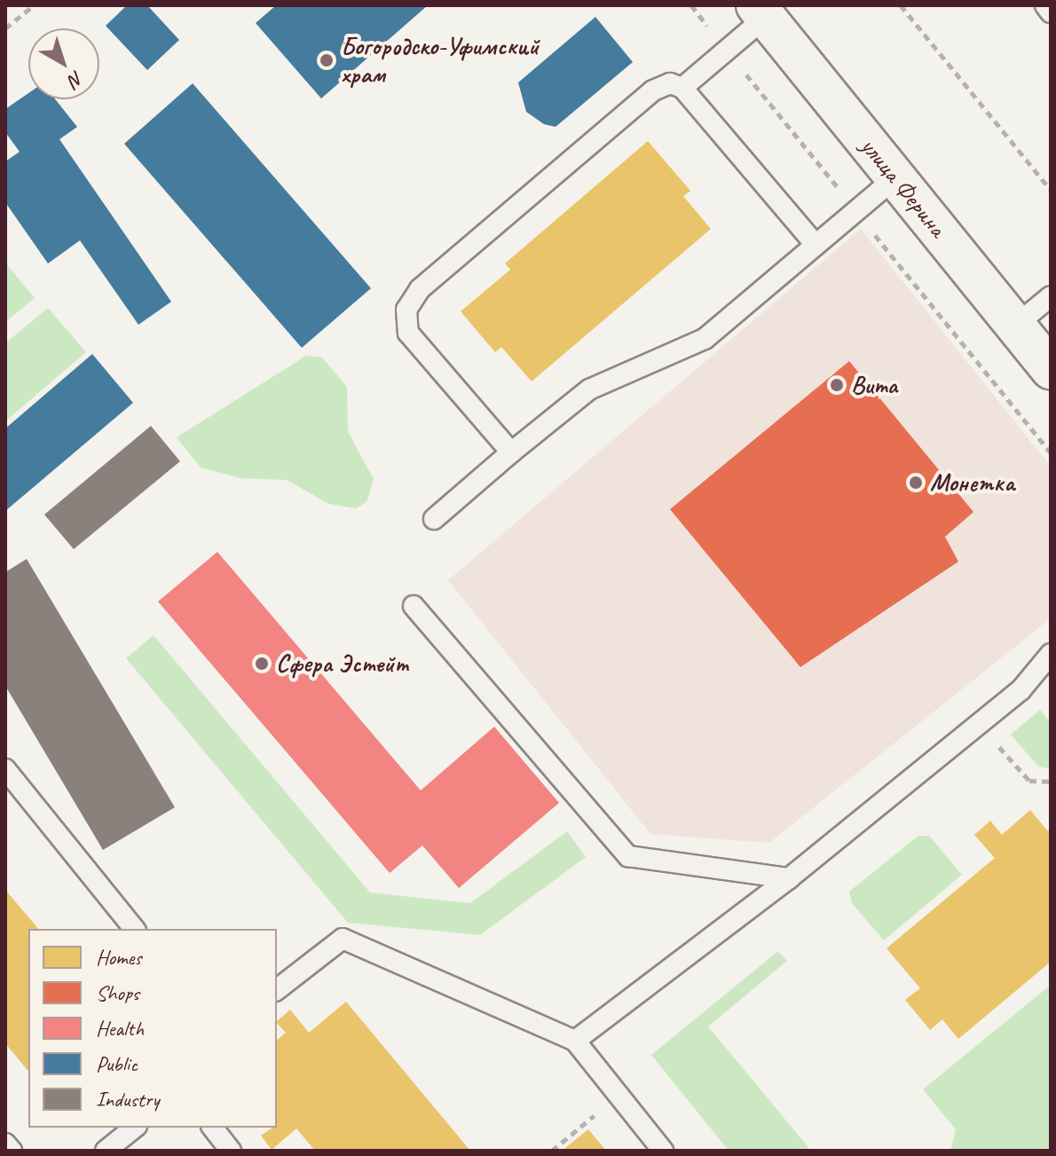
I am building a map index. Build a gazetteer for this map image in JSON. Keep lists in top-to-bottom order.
{
  "streets": {
    "main road": ["улица Ферина"]
  },
  "places": [
    "Богородско-Уфимский храм",
    "Вита",
    "Монетка",
    "Сфера Эстейт"
  ],
  "legend": [
    "Homes",
    "Shops",
    "Health",
    "Public",
    "Industry"
  ],
  "north": "bottom right"
}
